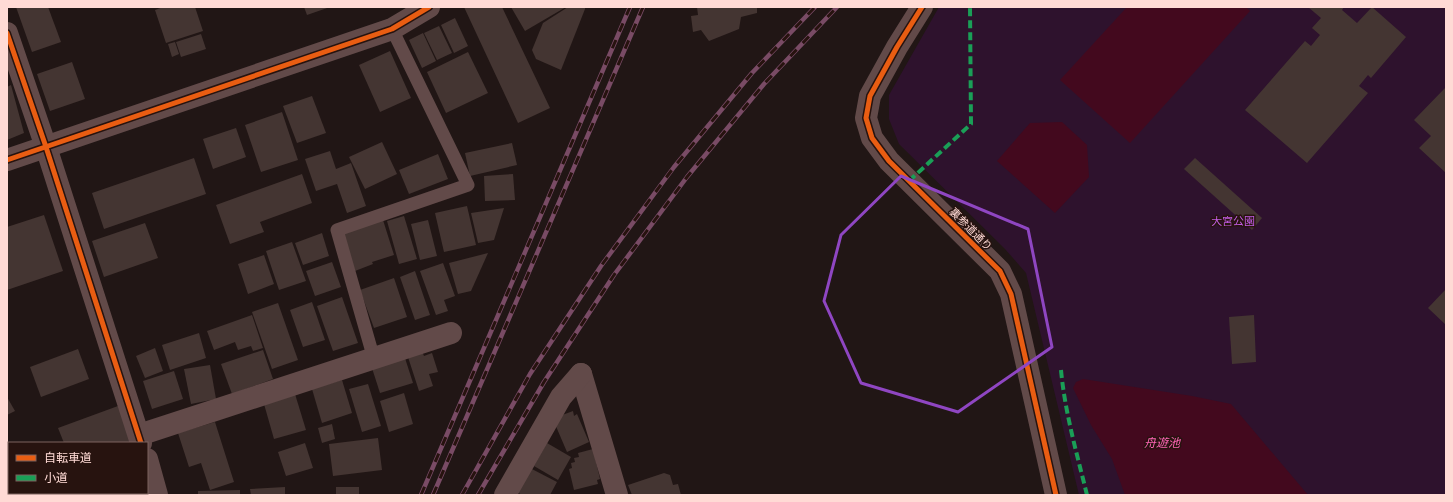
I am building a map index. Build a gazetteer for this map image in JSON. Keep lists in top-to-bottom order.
{
  "streets": {
    "street": ["裏参道通り"]
  },
  "water": ["舟遊池"],
  "parks": ["大宮公園"],
  "legend": ["自転車道", "小道"]
}
